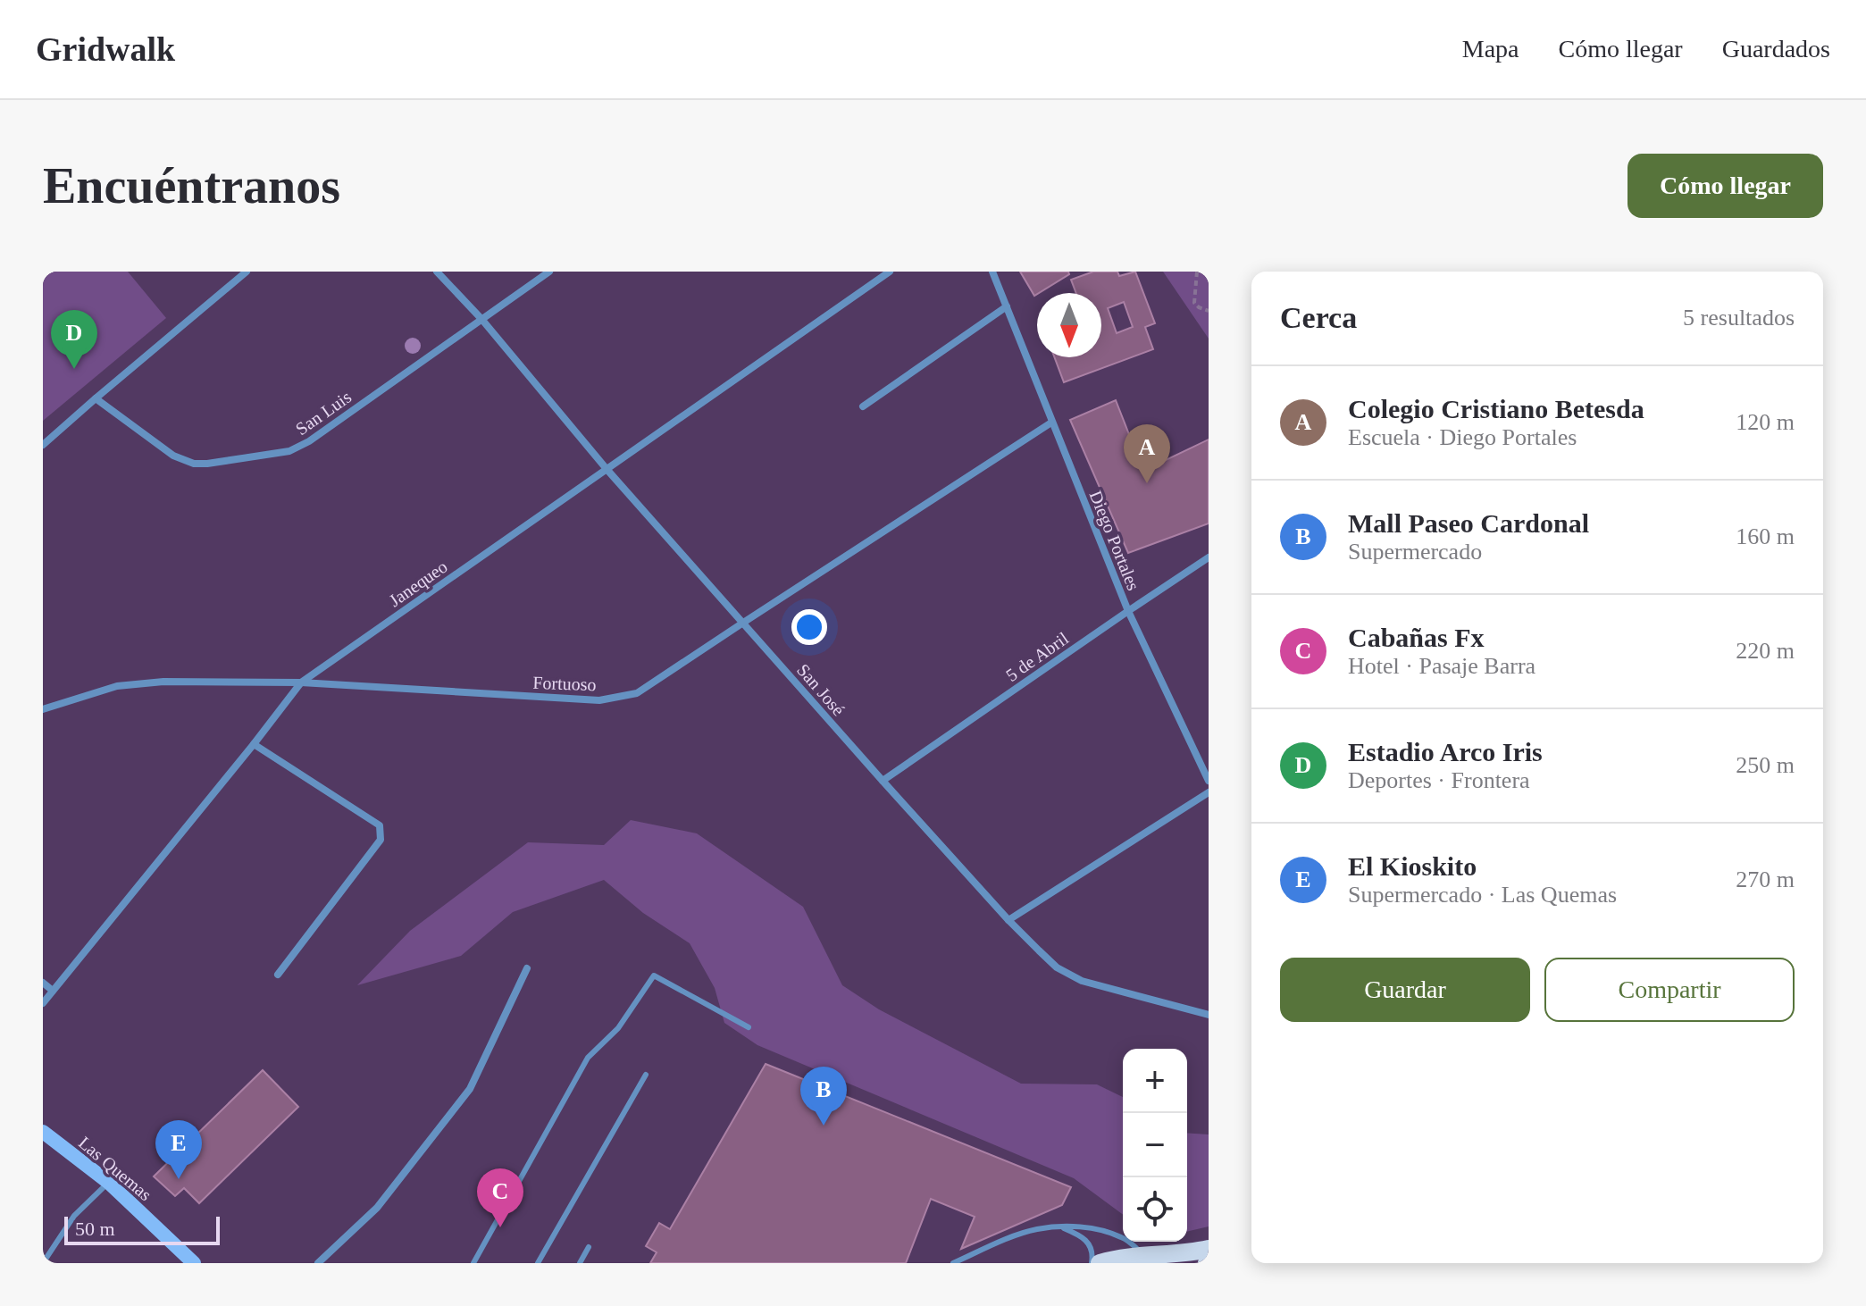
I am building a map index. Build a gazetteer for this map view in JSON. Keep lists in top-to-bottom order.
{
  "streets": {
    "main road": ["Las Quemas"],
    "street": [
      "San Luis",
      "Diego Portales",
      "Janequeo",
      "5 de Abril",
      "Fortuoso",
      "San José"
    ]
  },
  "crossings": [
    ["San Luis", "San José"],
    ["Diego Portales", "5 de Abril"],
    ["Diego Portales", "Fortuoso"],
    ["Janequeo", "Fortuoso"],
    ["Janequeo", "San José"],
    ["5 de Abril", "San José"],
    ["Fortuoso", "San José"]
  ],
  "scale_bar": "50 m",
  "north": "bottom",
  "page": {
    "header": "Gridwalk",
    "nav": ["Mapa", "Cómo llegar", "Guardados"],
    "buttons": [
      "Cómo llegar",
      ["Guardar", "Compartir"]
    ],
    "title": "Encuéntranos",
    "heading": ["Cerca", "5 resultados"],
    "pins": [
      "D",
      "A",
      "B",
      "E",
      "C"
    ],
    "list": [
      {
        "mark": "A",
        "name": "Colegio Cristiano Betesda",
        "note": "Escuela · Diego Portales",
        "value": "120 m"
      },
      {
        "mark": "B",
        "name": "Mall Paseo Cardonal",
        "note": "Supermercado",
        "value": "160 m"
      },
      {
        "mark": "C",
        "name": "Cabañas Fx",
        "note": "Hotel · Pasaje Barra",
        "value": "220 m"
      },
      {
        "mark": "D",
        "name": "Estadio Arco Iris",
        "note": "Deportes · Frontera",
        "value": "250 m"
      },
      {
        "mark": "E",
        "name": "El Kioskito",
        "note": "Supermercado · Las Quemas",
        "value": "270 m"
      }
    ],
    "map_buttons": ["+", "−"],
    "scale": "50 m"
  }
}
